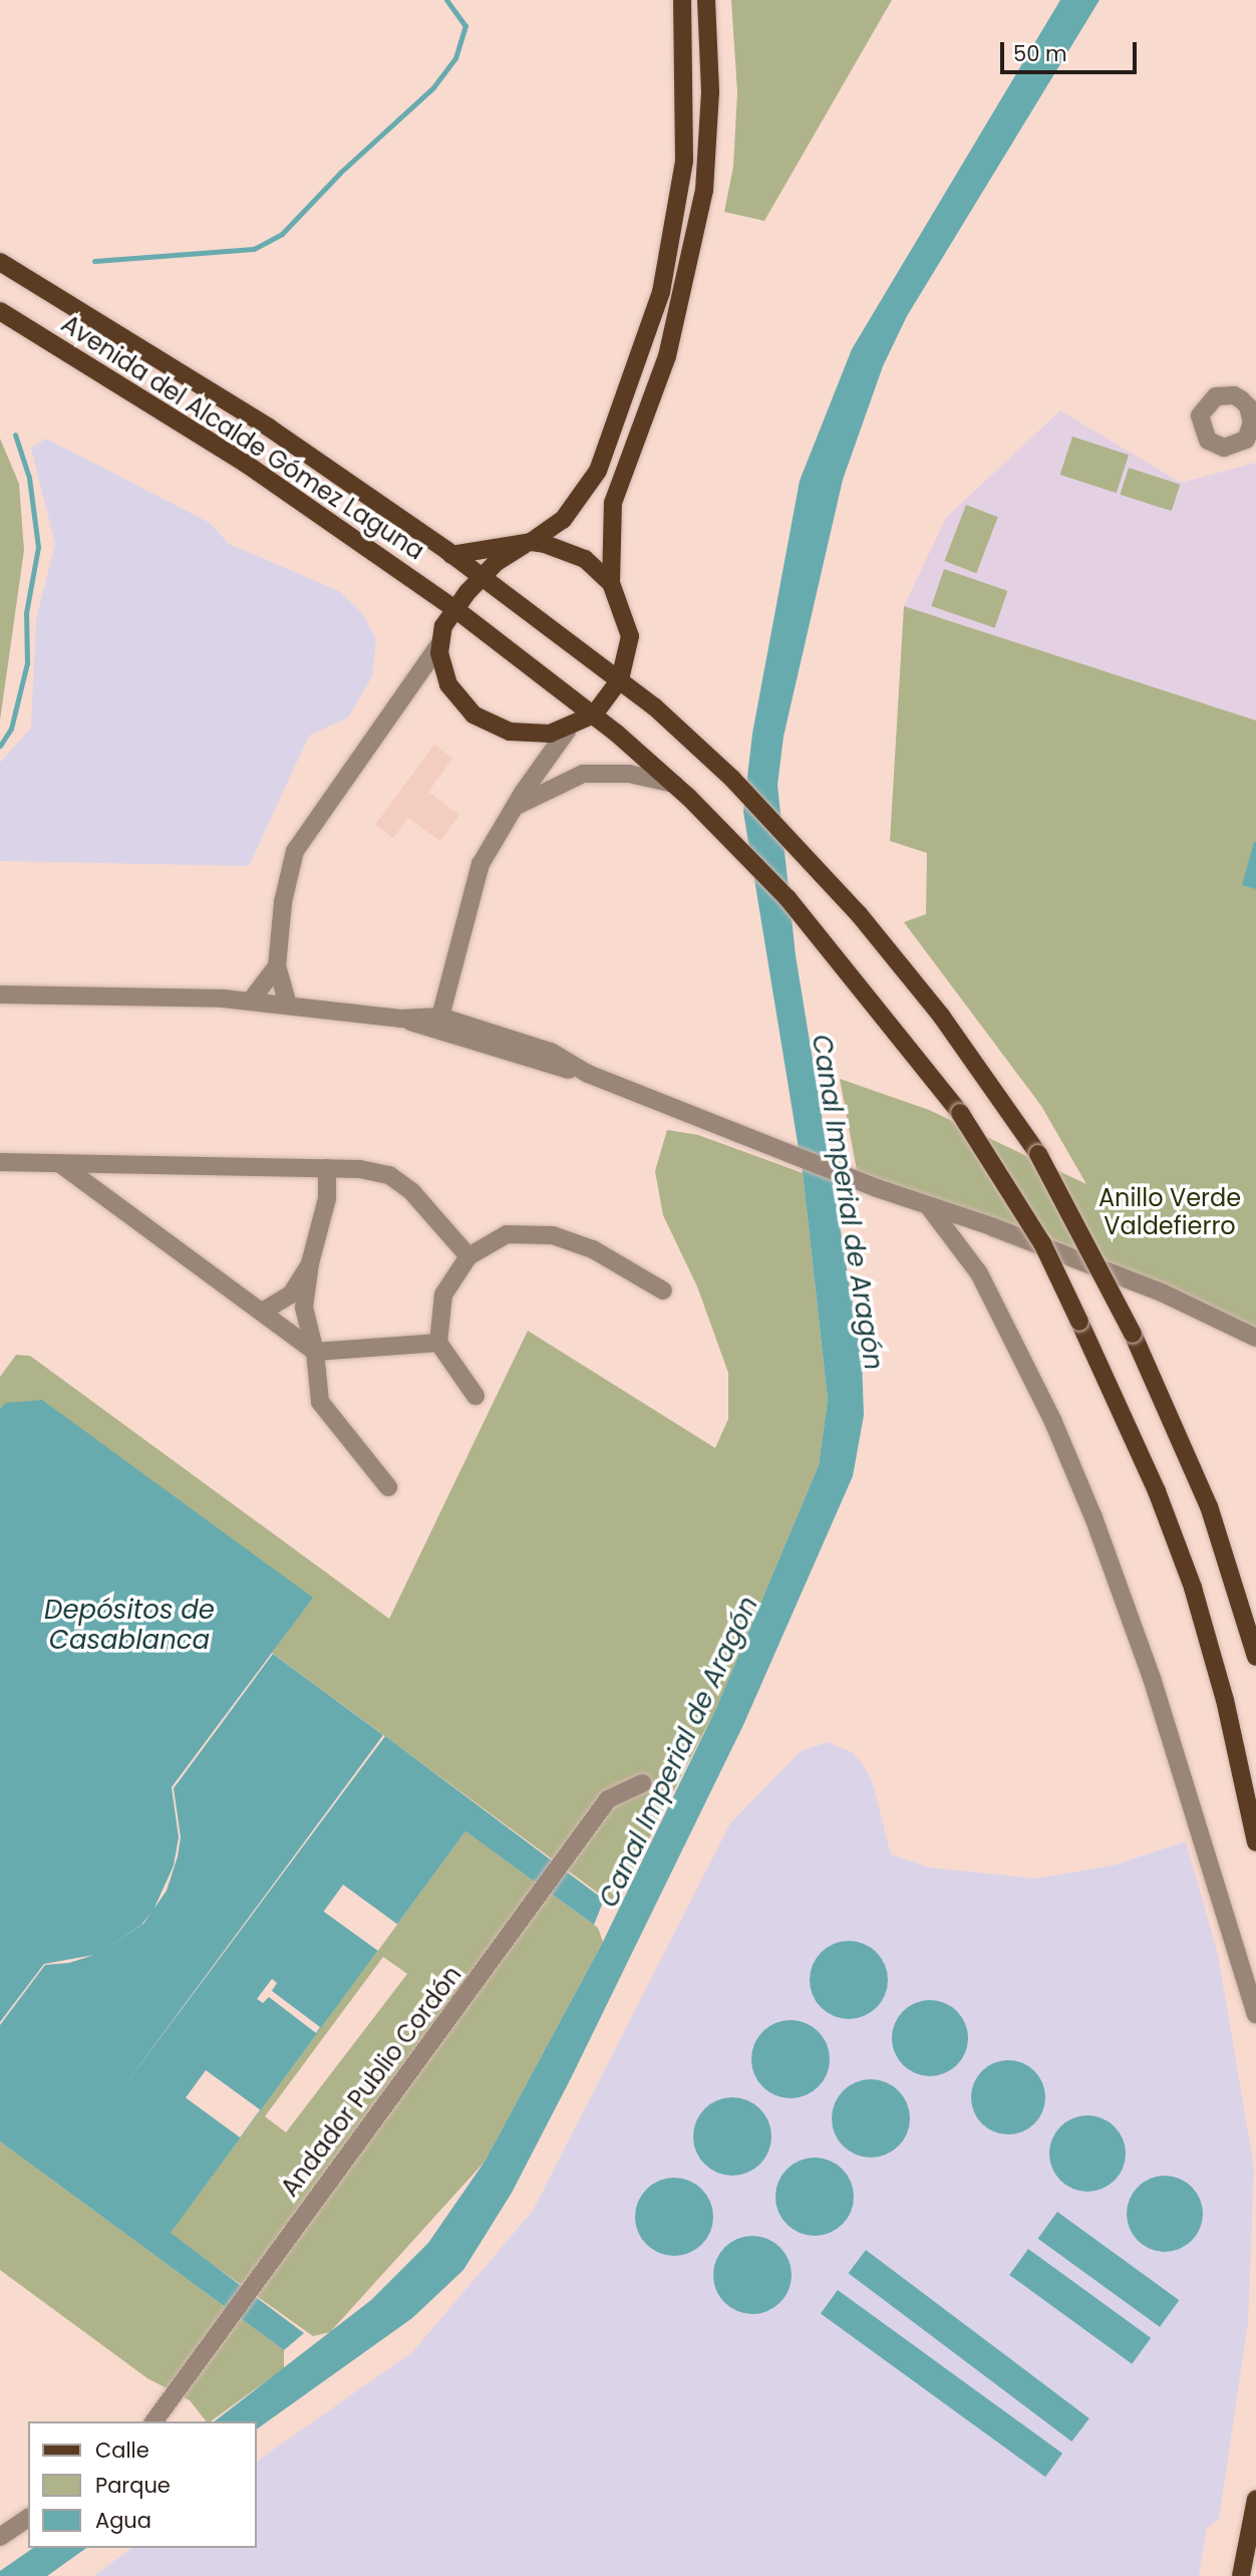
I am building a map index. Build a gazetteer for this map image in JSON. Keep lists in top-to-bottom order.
{
  "streets": {
    "main road": ["Avenida del Alcalde Gómez Laguna"],
    "street": ["Andador Publio Cordón"]
  },
  "water": ["Canal Imperial de Aragón", "Depósitos de Casablanca"],
  "parks": ["Anillo Verde Valdefierro"],
  "legend": ["Calle", "Parque", "Agua"],
  "scale_bar": "50 m"
}
